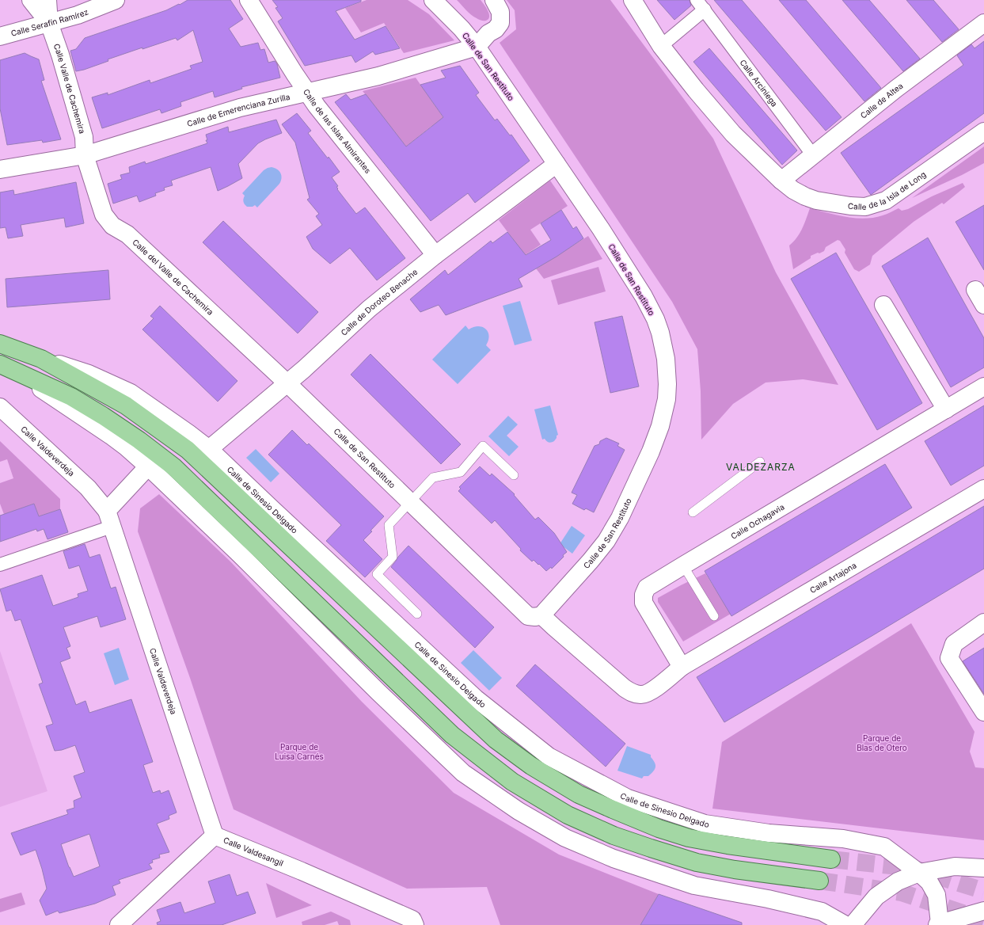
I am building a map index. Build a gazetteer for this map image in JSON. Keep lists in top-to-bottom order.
{
  "streets": {
    "main road": ["Calle de Sinesio Delgado"],
    "street": [
      "Calle Serafín Ramírez",
      "Calle de San Restituto",
      "Calle Arciniega",
      "Calle Valle de Cachemira",
      "Calle de Altea",
      "Calle de Emerenciana Zurilla",
      "Calle de las Islas Almirantes",
      "Calle de la Isla de Long",
      "Calle del Valle de Cachemira",
      "Calle de Doroteo Benache",
      "Calle Valdeverdeja",
      "Calle Ochagavia",
      "Calle Artajona",
      "Calle Valdesangil"
    ]
  },
  "crossings": [
    ["Calle Serafín Ramírez", "Calle Valle de Cachemira"],
    ["Calle de San Restituto", "Calle de Emerenciana Zurilla"],
    ["Calle de San Restituto", "Calle del Valle de Cachemira"],
    ["Calle de San Restituto", "Calle de Doroteo Benache"],
    ["Calle Arciniega", "Calle de Altea"],
    ["Calle Valle de Cachemira", "Calle de Emerenciana Zurilla"],
    ["Calle Valle de Cachemira", "Calle del Valle de Cachemira"],
    ["Calle de Altea", "Calle de la Isla de Long"],
    ["Calle de Emerenciana Zurilla", "Calle de las Islas Almirantes"],
    ["Calle de Emerenciana Zurilla", "Calle del Valle de Cachemira"],
    ["Calle de las Islas Almirantes", "Calle de Doroteo Benache"],
    ["Calle del Valle de Cachemira", "Calle de Doroteo Benache"],
    ["Calle de Doroteo Benache", "Calle de Sinesio Delgado"],
    ["Calle Valdeverdeja", "Calle Valdesangil"],
    ["Calle Ochagavia", "Calle Artajona"]
  ],
  "districts": ["VALDEZARZA"],
  "parks": ["Parque de Blas de Otero", "Parque de Luisa Carnés"]
}
